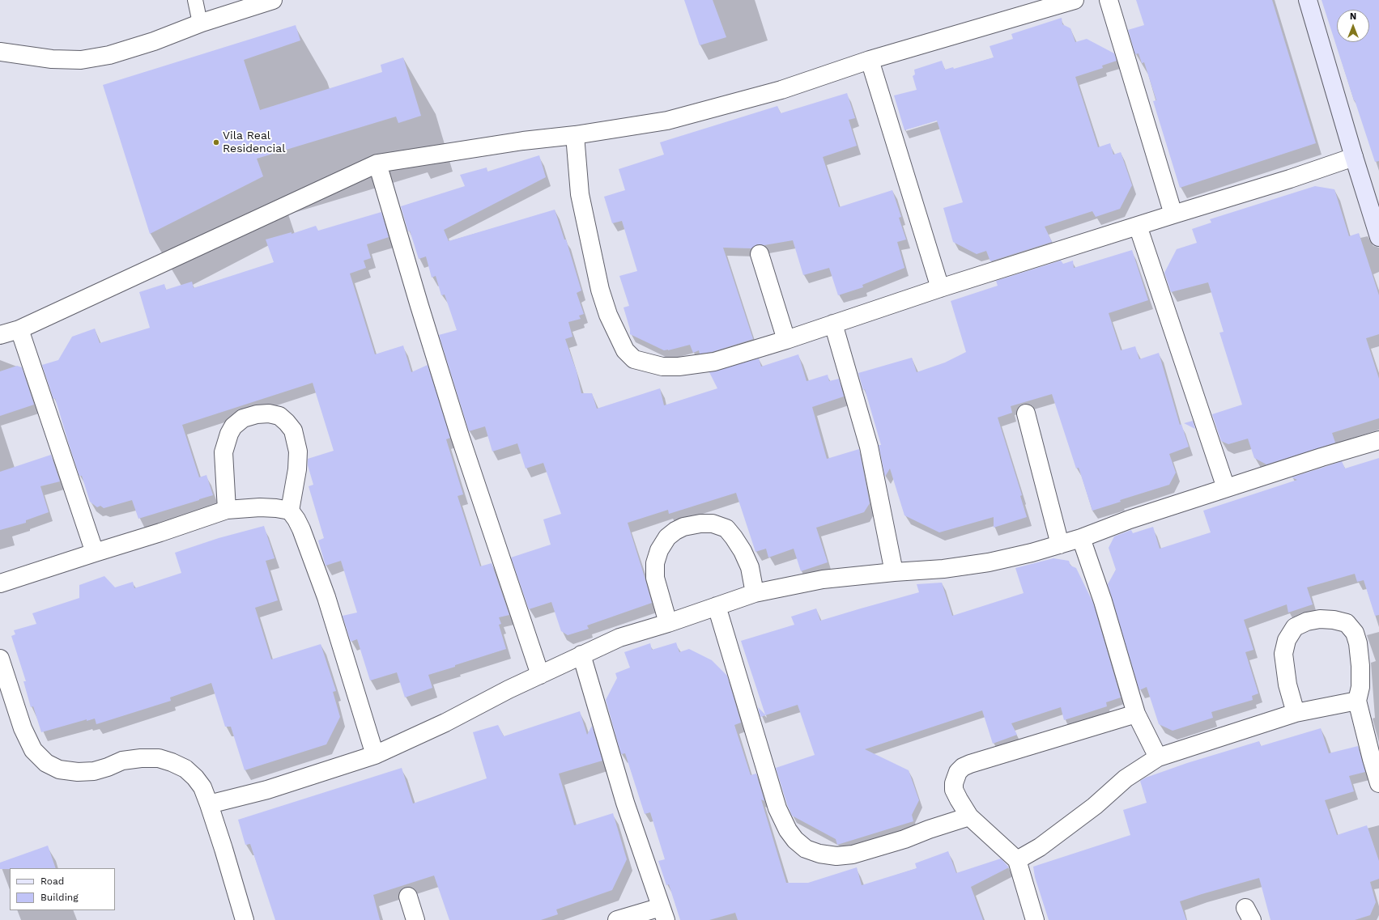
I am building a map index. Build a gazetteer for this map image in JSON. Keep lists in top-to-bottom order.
{
  "places": ["Vila Real Residencial"],
  "legend": ["Road", "Building"],
  "north": "top"
}
